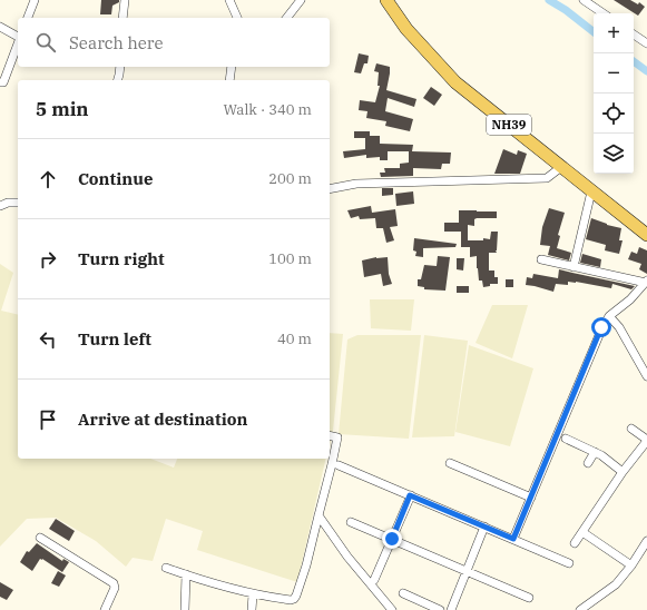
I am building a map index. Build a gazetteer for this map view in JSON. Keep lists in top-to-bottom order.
{
  "streets": {
    "main road": ["NH39"]
  },
  "page": {
    "map_buttons": ["+", "−"],
    "search": "Search here",
    "heading": ["5 min", "Walk · 340 m"],
    "list": [
      ["Continue", "200 m"],
      ["Turn right", "100 m"],
      ["Turn left", "40 m"],
      "Arrive at destination"
    ]
  }
}
